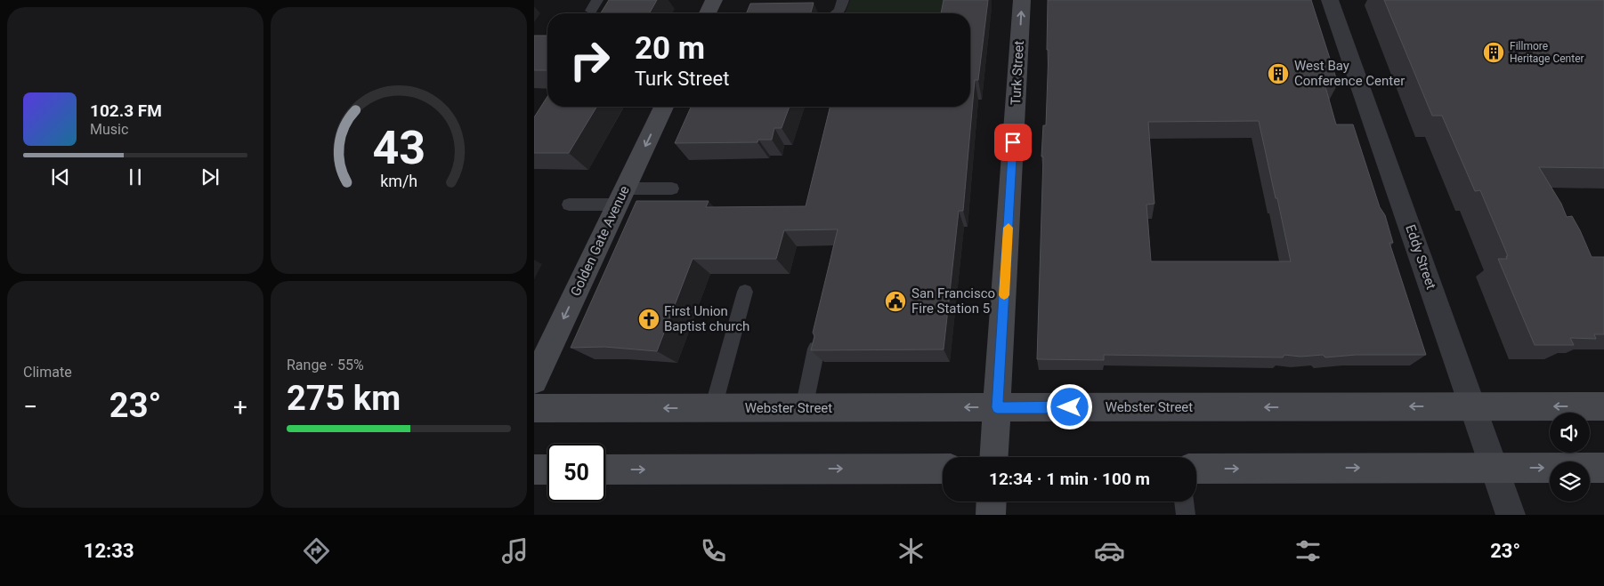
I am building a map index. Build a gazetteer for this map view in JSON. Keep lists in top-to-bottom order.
{
  "streets": {
    "main road": ["Turk Street", "Golden Gate Avenue", "Webster Street"],
    "street": ["Eddy Street"]
  },
  "crossings": [
    ["Turk Street", "Webster Street"],
    ["Eddy Street", "Webster Street"]
  ],
  "one_way": ["Turk Street", "Golden Gate Avenue"],
  "places": {
    "building": ["Fillmore Heritage Center", "West Bay Conference Center"],
    "public building": ["San Francisco Fire Station 5"],
    "church": ["First Union Baptist church"]
  },
  "page": {
    "turn": ["20 m", "Turk Street"],
    "song": ["102.3 FM", "Music"],
    "tile": [
      "Climate",
      ["Range · 55%", "275 km"]
    ],
    "heat": ["−", "23°", "+"],
    "limit": "50",
    "trip": "12:34 · 1 min · 100 m",
    "tabs": ["12:33", "23°"],
    "gauge": ["43", "km/h"]
  }
}
